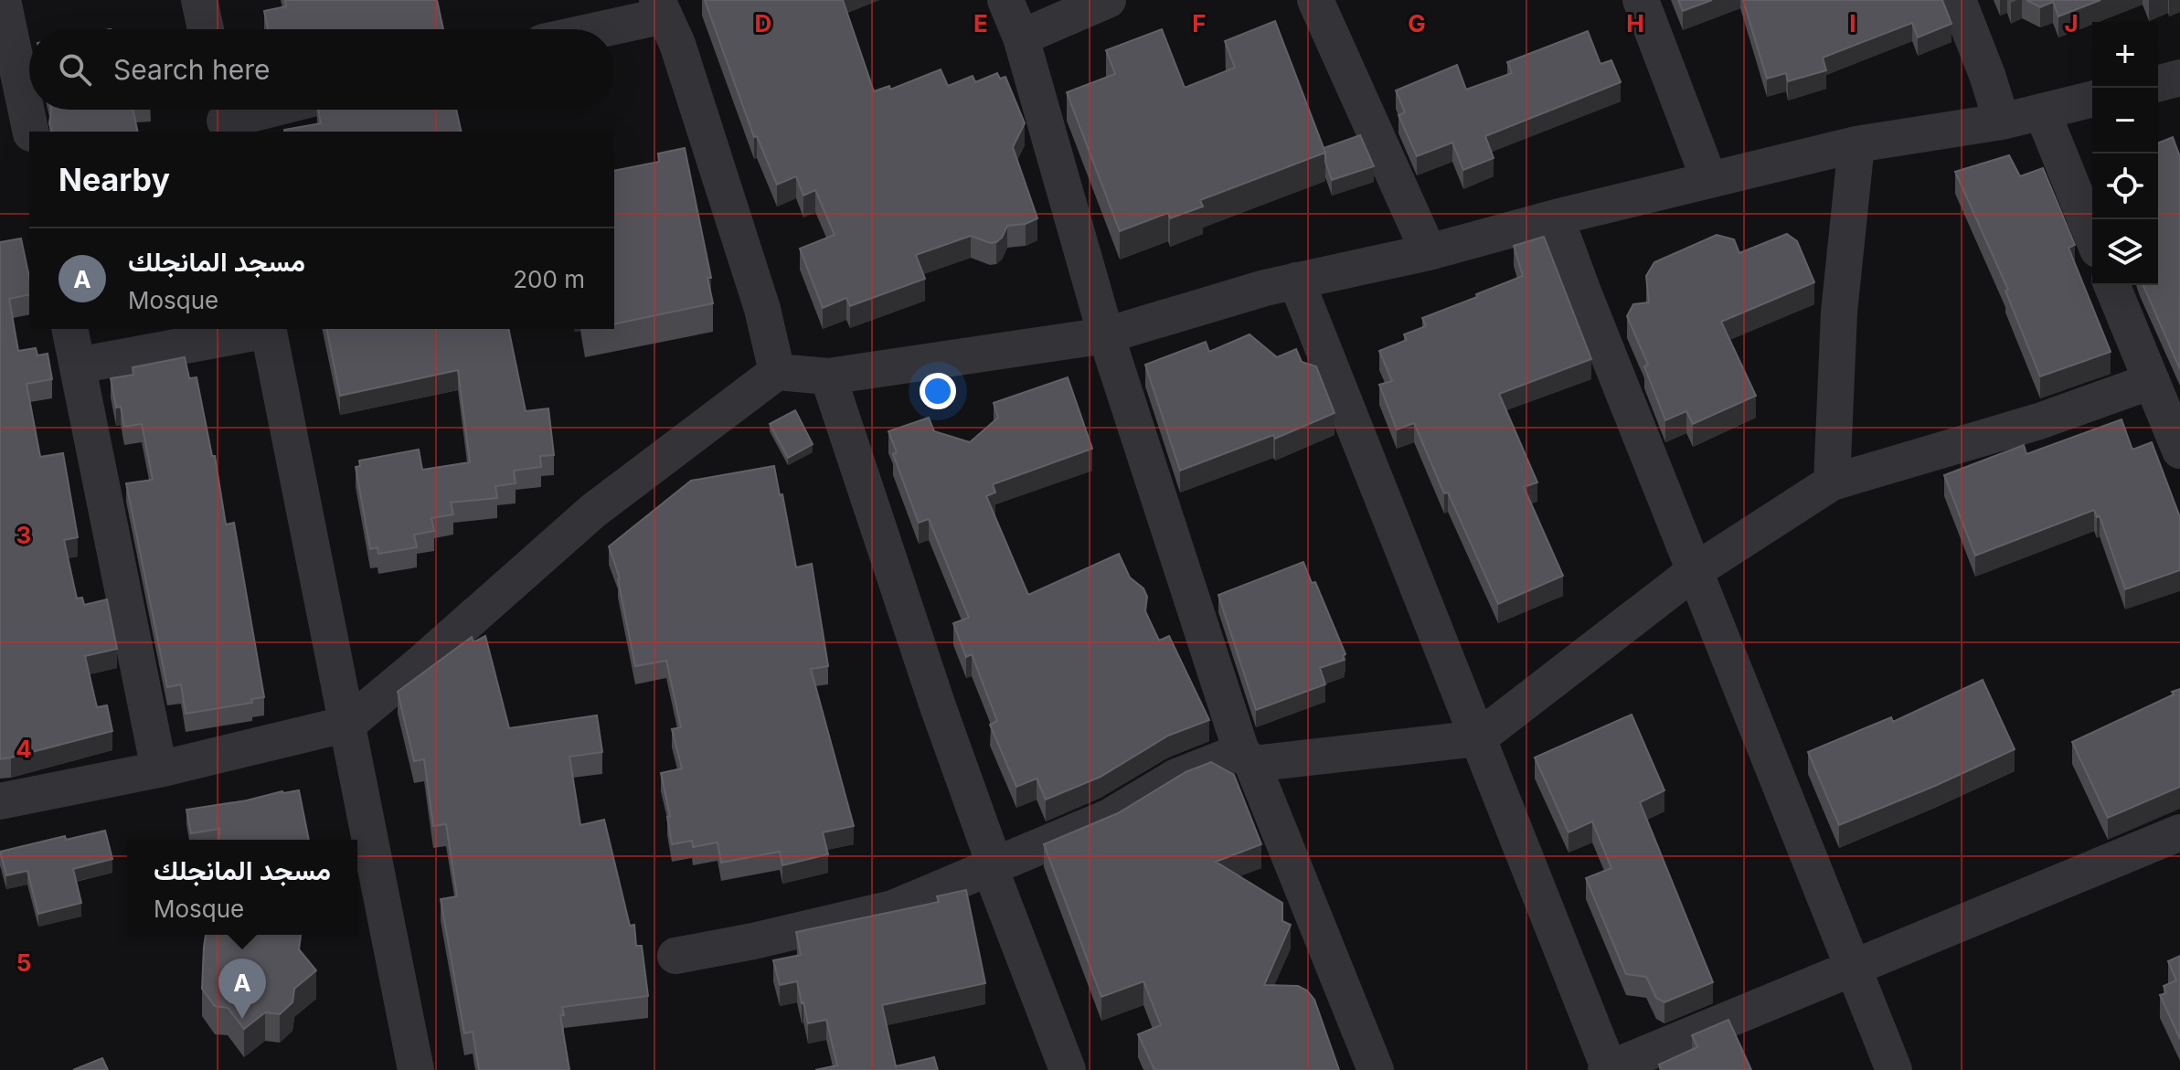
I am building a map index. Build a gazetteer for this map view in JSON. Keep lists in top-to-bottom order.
{
  "page": {
    "map_buttons": ["+", "−"],
    "search": "Search here",
    "heading": "Nearby",
    "list": [
      {
        "mark": "A",
        "name": "مسجد المانجلك",
        "note": "Mosque",
        "value": "200 m"
      }
    ],
    "popup": ["مسجد المانجلك", "Mosque"],
    "pins": "A"
  },
  "grid": {
    "columns": [
      "D",
      "E",
      "F",
      "G",
      "H",
      "I",
      "J"
    ],
    "rows": ["3", "4", "5"]
  }
}
